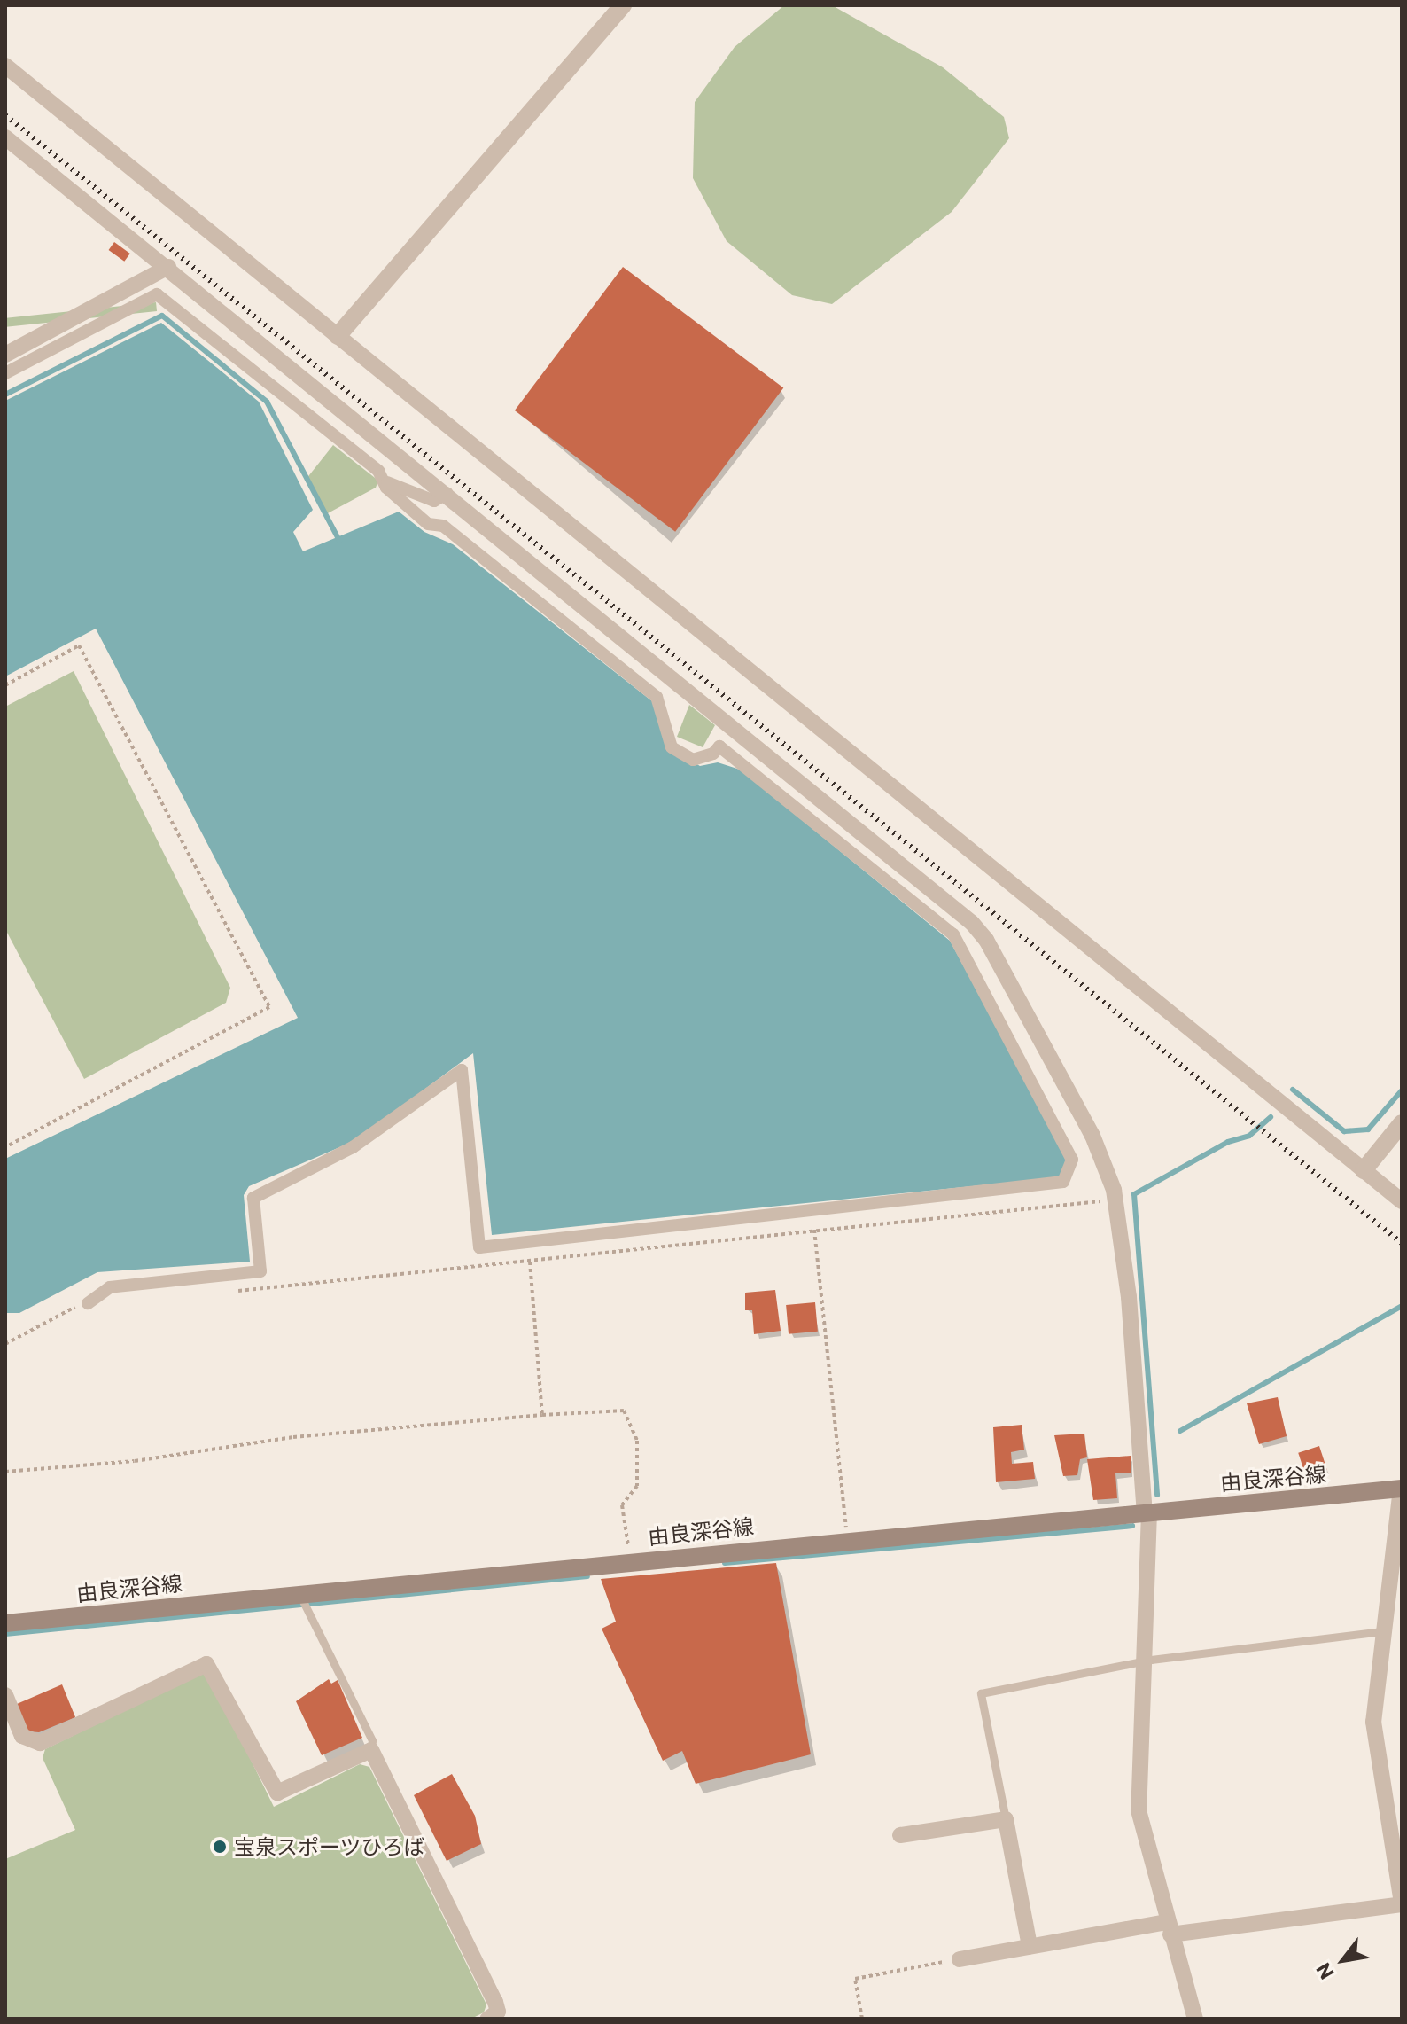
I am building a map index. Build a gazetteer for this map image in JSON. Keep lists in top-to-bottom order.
{
  "streets": {
    "main road": ["由良深谷線"]
  },
  "places": ["宝泉スポーツひろば"],
  "north": "bottom left"
}
